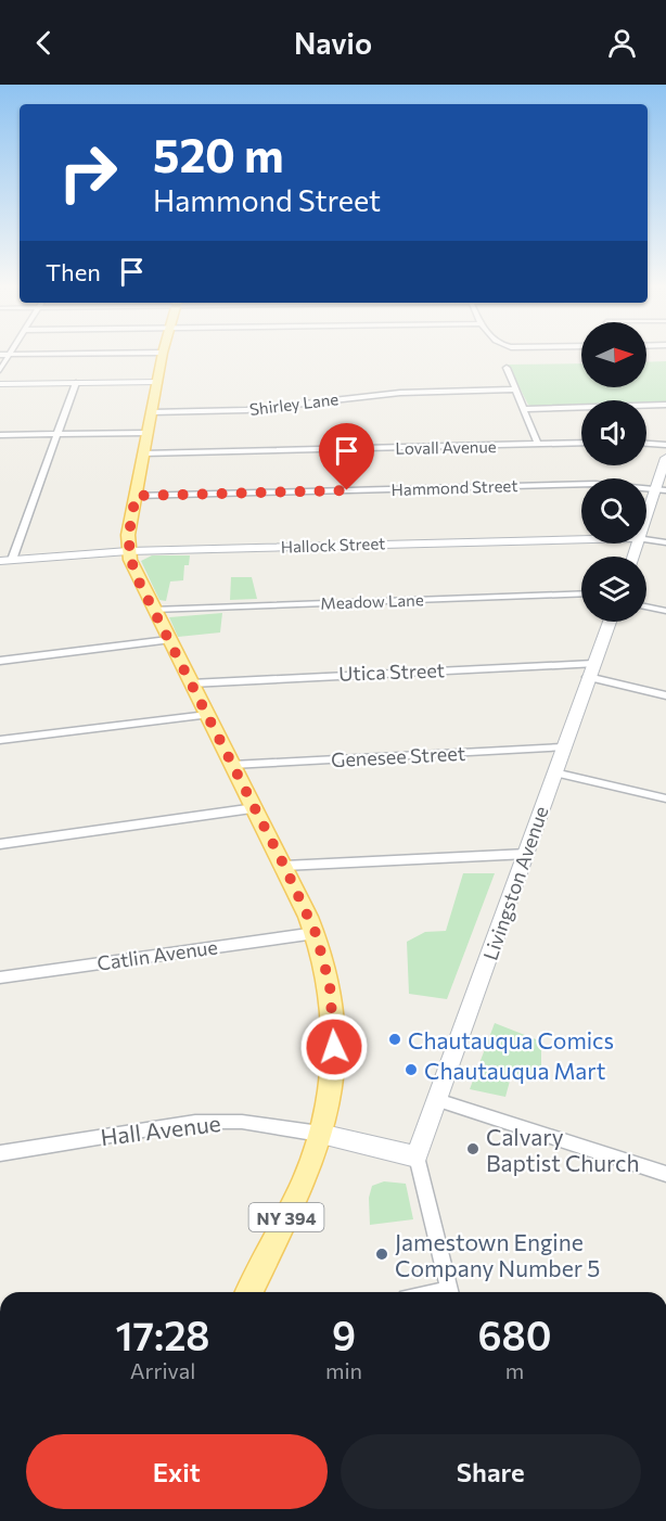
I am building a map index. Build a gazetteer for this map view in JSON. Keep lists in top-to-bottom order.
{
  "streets": {
    "main road": ["NY 394"],
    "street": [
      "Shirley Lane",
      "Lovall Avenue",
      "Hammond Street",
      "Hallock Street",
      "Meadow Lane",
      "Utica Street",
      "Genesee Street",
      "Livingston Avenue",
      "Catlin Avenue",
      "Hall Avenue"
    ]
  },
  "crossings": [
    ["Shirley Lane", "NY 394"],
    ["Lovall Avenue", "NY 394"],
    ["Hammond Street", "NY 394"],
    ["Hallock Street", "NY 394"],
    ["Meadow Lane", "NY 394"],
    ["Utica Street", "Livingston Avenue"],
    ["Utica Street", "NY 394"],
    ["Genesee Street", "Livingston Avenue"],
    ["Genesee Street", "NY 394"],
    ["Catlin Avenue", "NY 394"],
    ["Hall Avenue", "NY 394"]
  ],
  "places": [
    "Chautauqua Comics",
    "Chautauqua Mart",
    "Calvary Baptist Church",
    "Jamestown Engine Company Number 5"
  ],
  "north": "right",
  "page": {
    "header": "Navio",
    "turn": ["520 m", "Hammond Street"],
    "then": "Then",
    "eta": [
      "17:28",
      "Arrival",
      "9",
      "min",
      "680",
      "m"
    ],
    "buttons": ["Exit", "Share"]
  }
}
